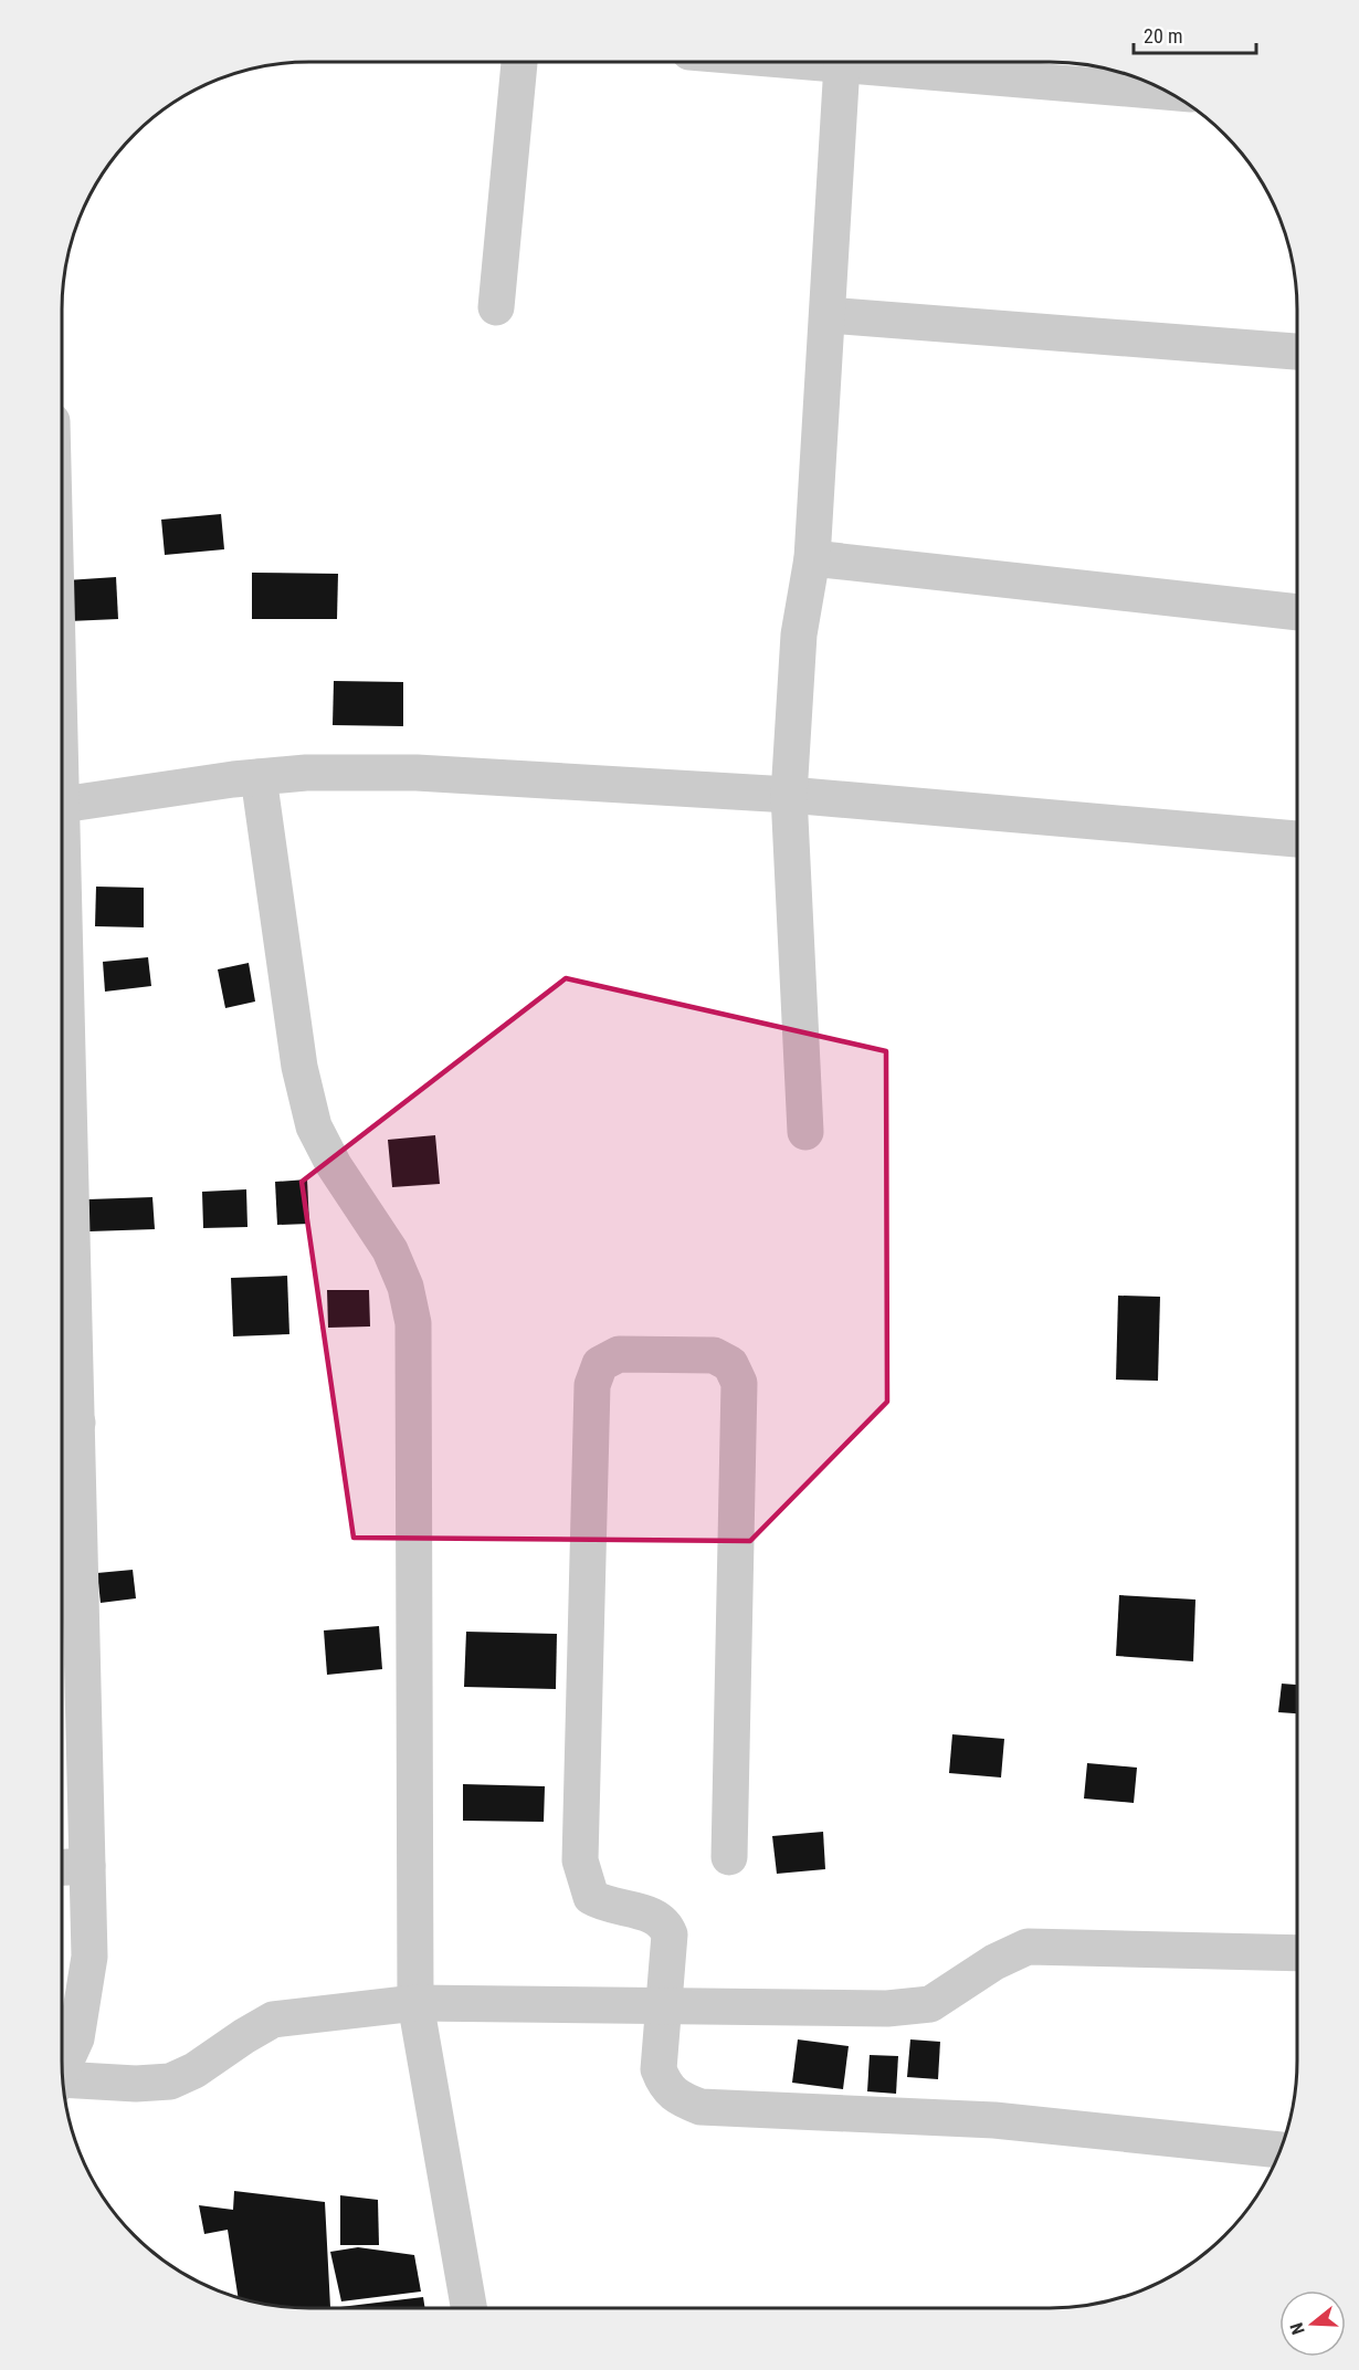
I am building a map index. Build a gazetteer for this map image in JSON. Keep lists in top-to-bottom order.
{
  "scale_bar": "20 m",
  "north": "left"
}
